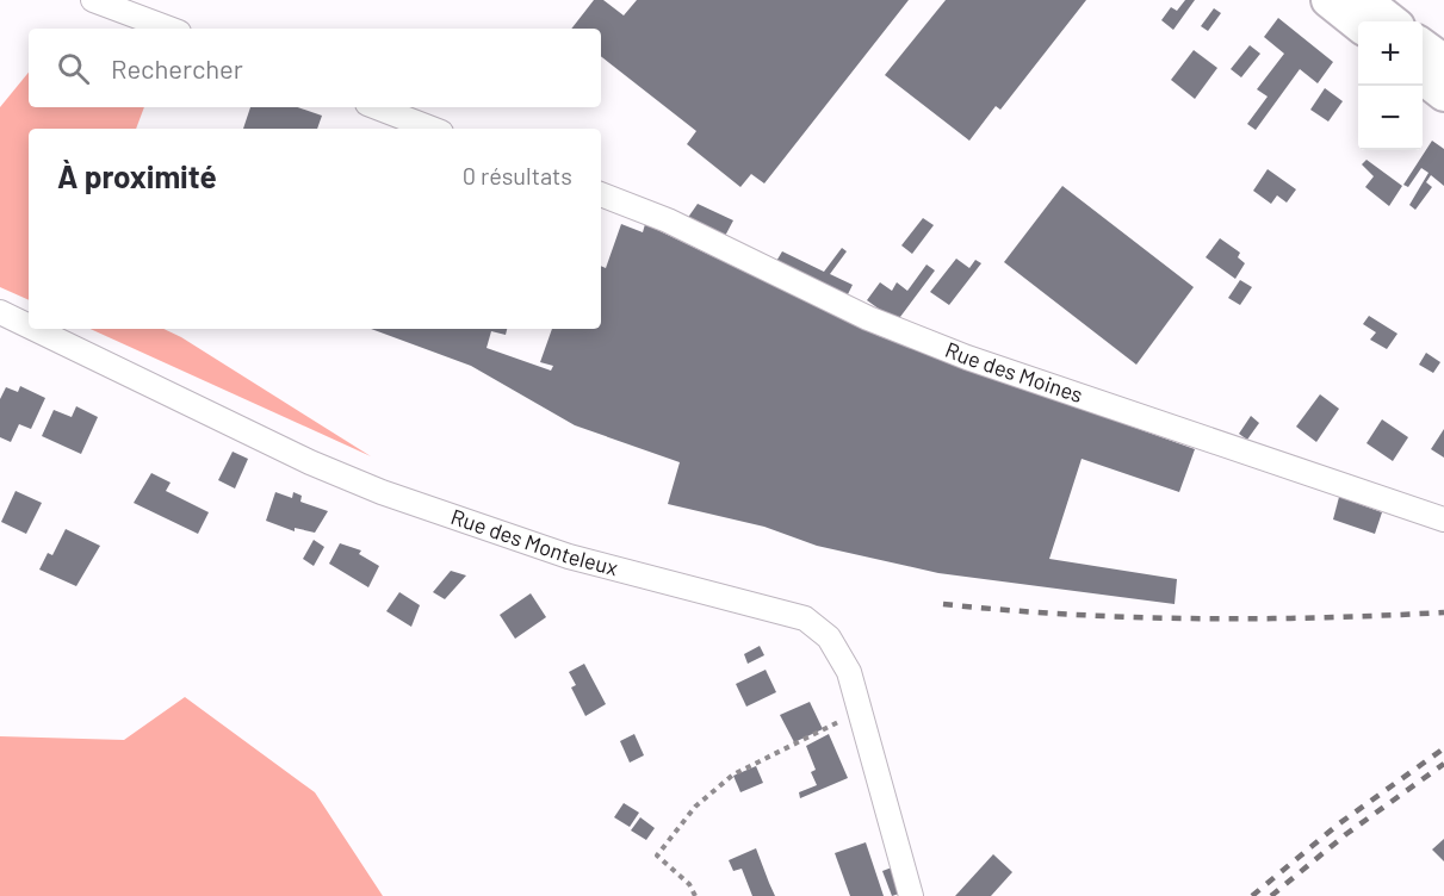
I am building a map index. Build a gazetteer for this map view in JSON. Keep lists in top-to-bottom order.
{
  "streets": {
    "street": ["Rue des Moines", "Rue des Monteleux"]
  },
  "page": {
    "map_buttons": ["+", "−"],
    "search": "Rechercher",
    "heading": ["À proximité", "0 résultats"]
  }
}
